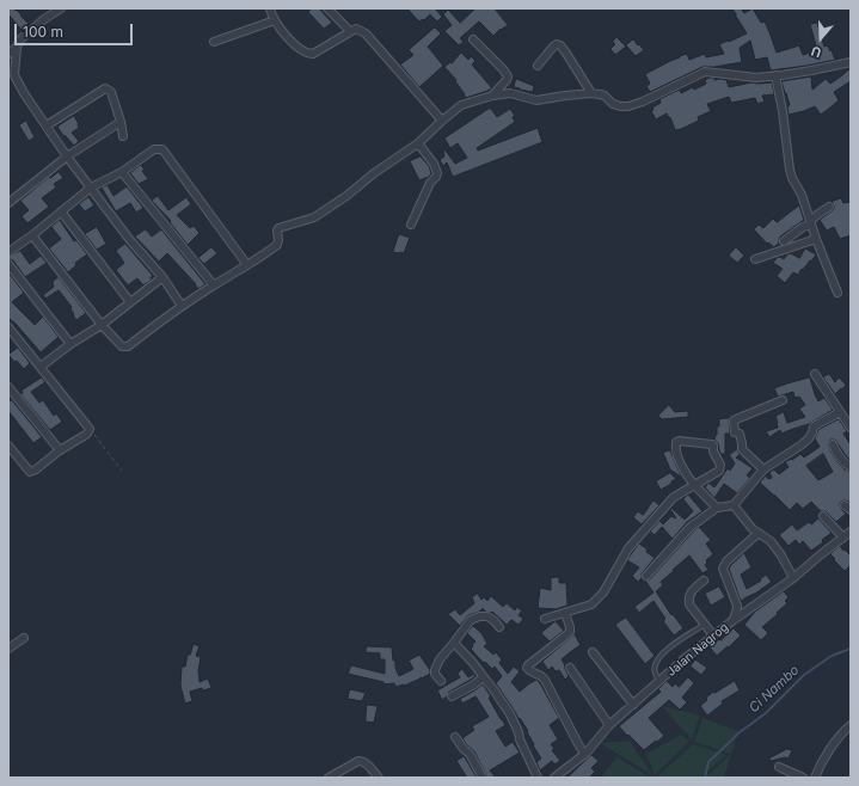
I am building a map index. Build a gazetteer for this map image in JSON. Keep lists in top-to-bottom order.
{
  "streets": {
    "street": ["Jalan Nagrog"]
  },
  "water": ["Ci Nambo"],
  "scale_bar": "100 m",
  "north": "bottom"
}
